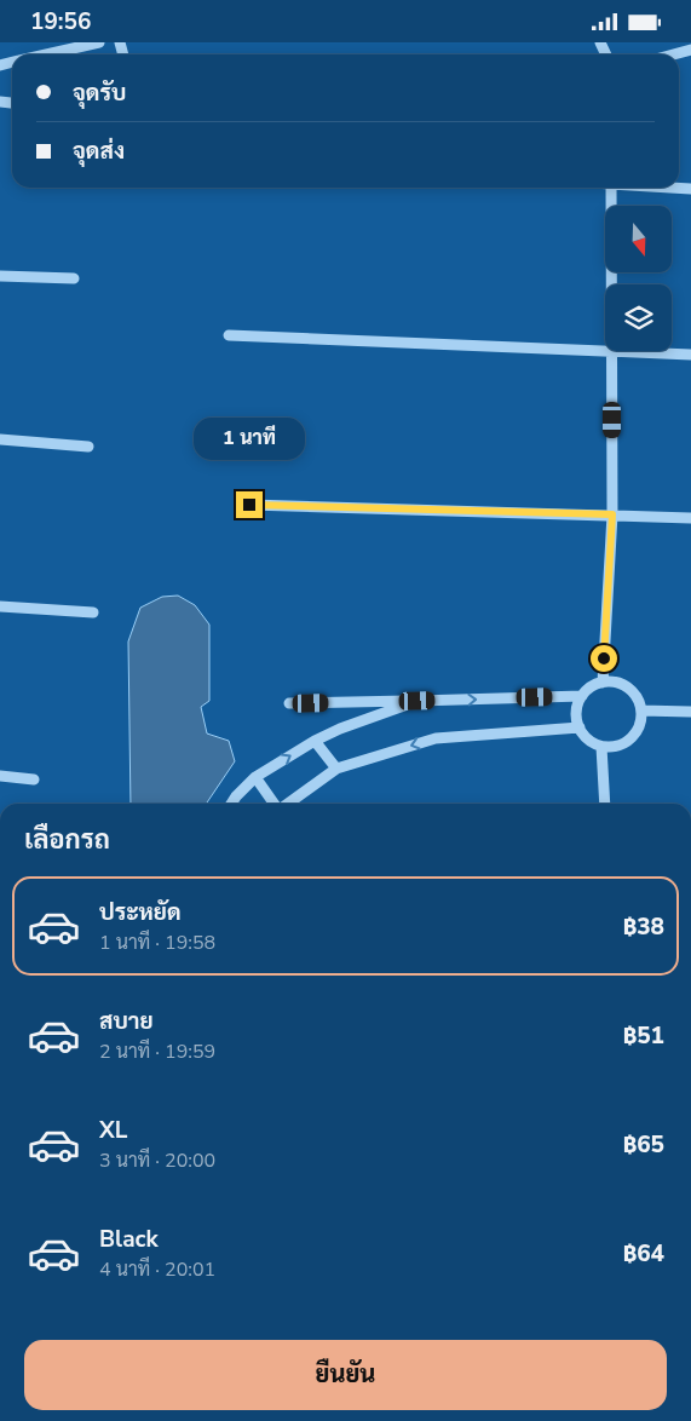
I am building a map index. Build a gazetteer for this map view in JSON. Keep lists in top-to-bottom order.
{
  "north": "bottom",
  "page": {
    "status": "19:56",
    "banner": ["จุดรับ", "จุดส่ง"],
    "bubble": "1 นาที",
    "heading": "เลือกรถ",
    "list": [
      {
        "name": "ประหยัด",
        "note": "1 นาที · 19:58",
        "value": "฿38"
      },
      {
        "name": "สบาย",
        "note": "2 นาที · 19:59",
        "value": "฿51"
      },
      {
        "name": "XL",
        "note": "3 นาที · 20:00",
        "value": "฿65"
      },
      {
        "name": "Black",
        "note": "4 นาที · 20:01",
        "value": "฿64"
      }
    ],
    "buttons": "ยืนยัน"
  }
}
